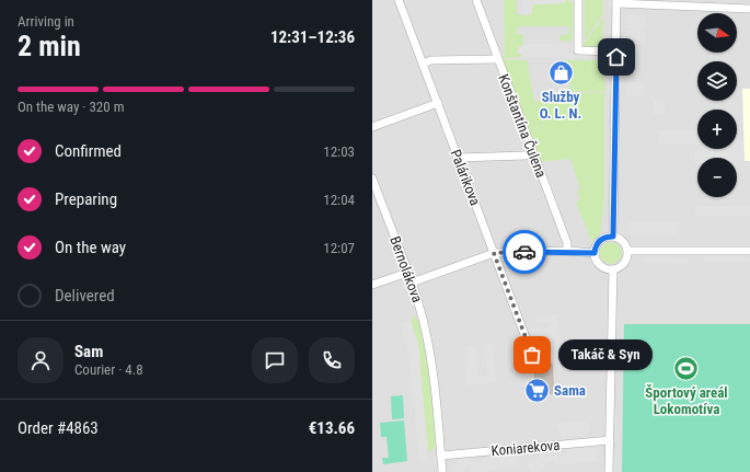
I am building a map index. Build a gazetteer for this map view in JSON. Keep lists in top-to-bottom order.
{
  "streets": {
    "street": [
      "Konštantína Čulena",
      "Palárikova",
      "Bernolákova",
      "Koniarekova"
    ]
  },
  "crossings": [
    ["Bernolákova", "Koniarekova"]
  ],
  "places": {
    "shop": ["Služby O. L. N."],
    "other": ["Takáč & Syn"],
    "sports": ["Športový areál Lokomotíva"],
    "supermarket": ["Sama"]
  },
  "north": "right",
  "page": {
    "heading": ["2 min", "Arriving in", "12:31–12:36"],
    "panel": [
      "Sam",
      "Courier · 4.8",
      "Order #4863",
      "€13.66"
    ],
    "map_buttons": ["+", "−"],
    "bar": "On the way · 320 m",
    "list": [
      ["Confirmed", "12:03"],
      ["Preparing", "12:04"],
      ["On the way", "12:07"],
      "Delivered"
    ],
    "bubble": "Takáč & Syn"
  }
}
